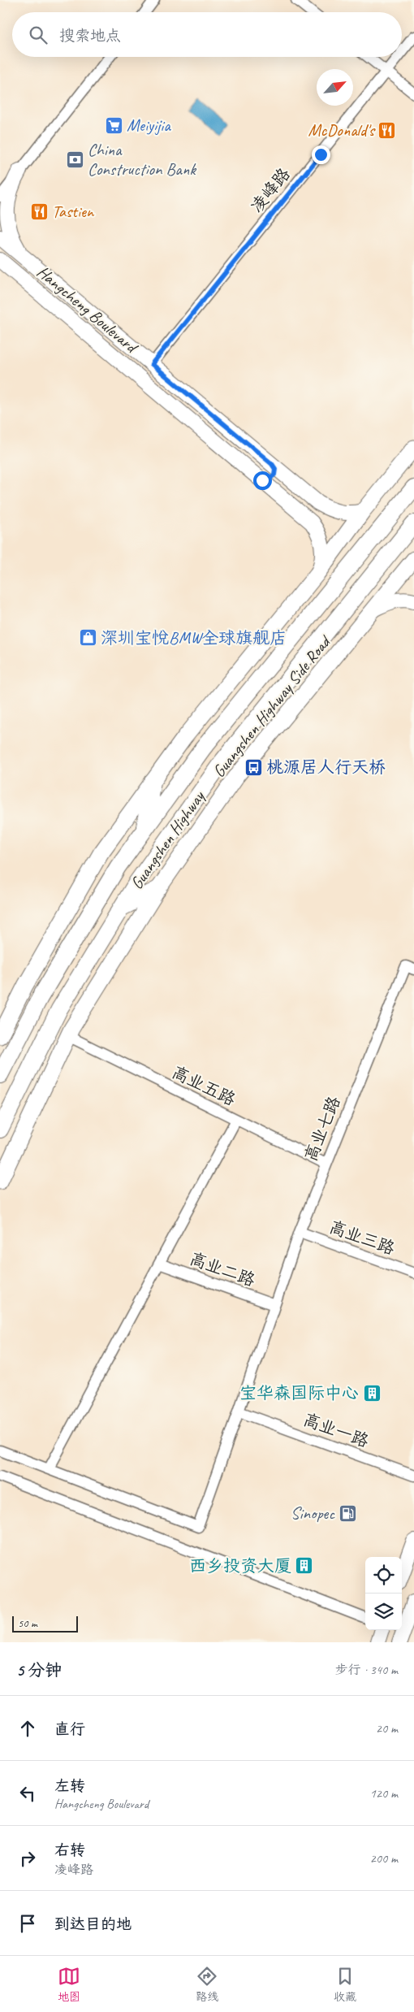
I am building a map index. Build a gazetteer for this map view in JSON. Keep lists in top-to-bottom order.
{
  "streets": {
    "highway": ["Guangshen Highway"],
    "main road": ["Hangcheng Boulevard", "Guangshen Highway Side Road"],
    "street": [
      "凌峰路",
      "高业五路",
      "高业七路",
      "高业三路",
      "高业二路",
      "高业一路"
    ]
  },
  "crossings": [
    ["凌峰路", "Hangcheng Boulevard"],
    ["Guangshen Highway Side Road", "高业五路"],
    ["高业五路", "高业七路"],
    ["高业七路", "高业三路"],
    ["高业七路", "高业二路"]
  ],
  "places": {
    "supermarket": ["Meiyijia"],
    "restaurant": ["McDonald's", "Tastien"],
    "bank": ["China Construction Bank"],
    "shop": ["深圳宝悦BMW全球旗舰店"],
    "bus stop": ["桃源居人行天桥"],
    "building": ["宝华森国际中心", "西乡投资大厦"],
    "fuel station": ["Sinopec"]
  },
  "scale_bar": "50 m",
  "north": "top right",
  "page": {
    "search": "搜索地点",
    "scale": "50 m",
    "heading": ["5 分钟", "步行 · 340 m"],
    "list": [
      ["直行", "20 m"],
      ["左转", "Hangcheng Boulevard", "120 m"],
      ["右转", "凌峰路", "200 m"],
      "到达目的地"
    ],
    "nav": ["地图", "路线", "收藏"]
  }
}
